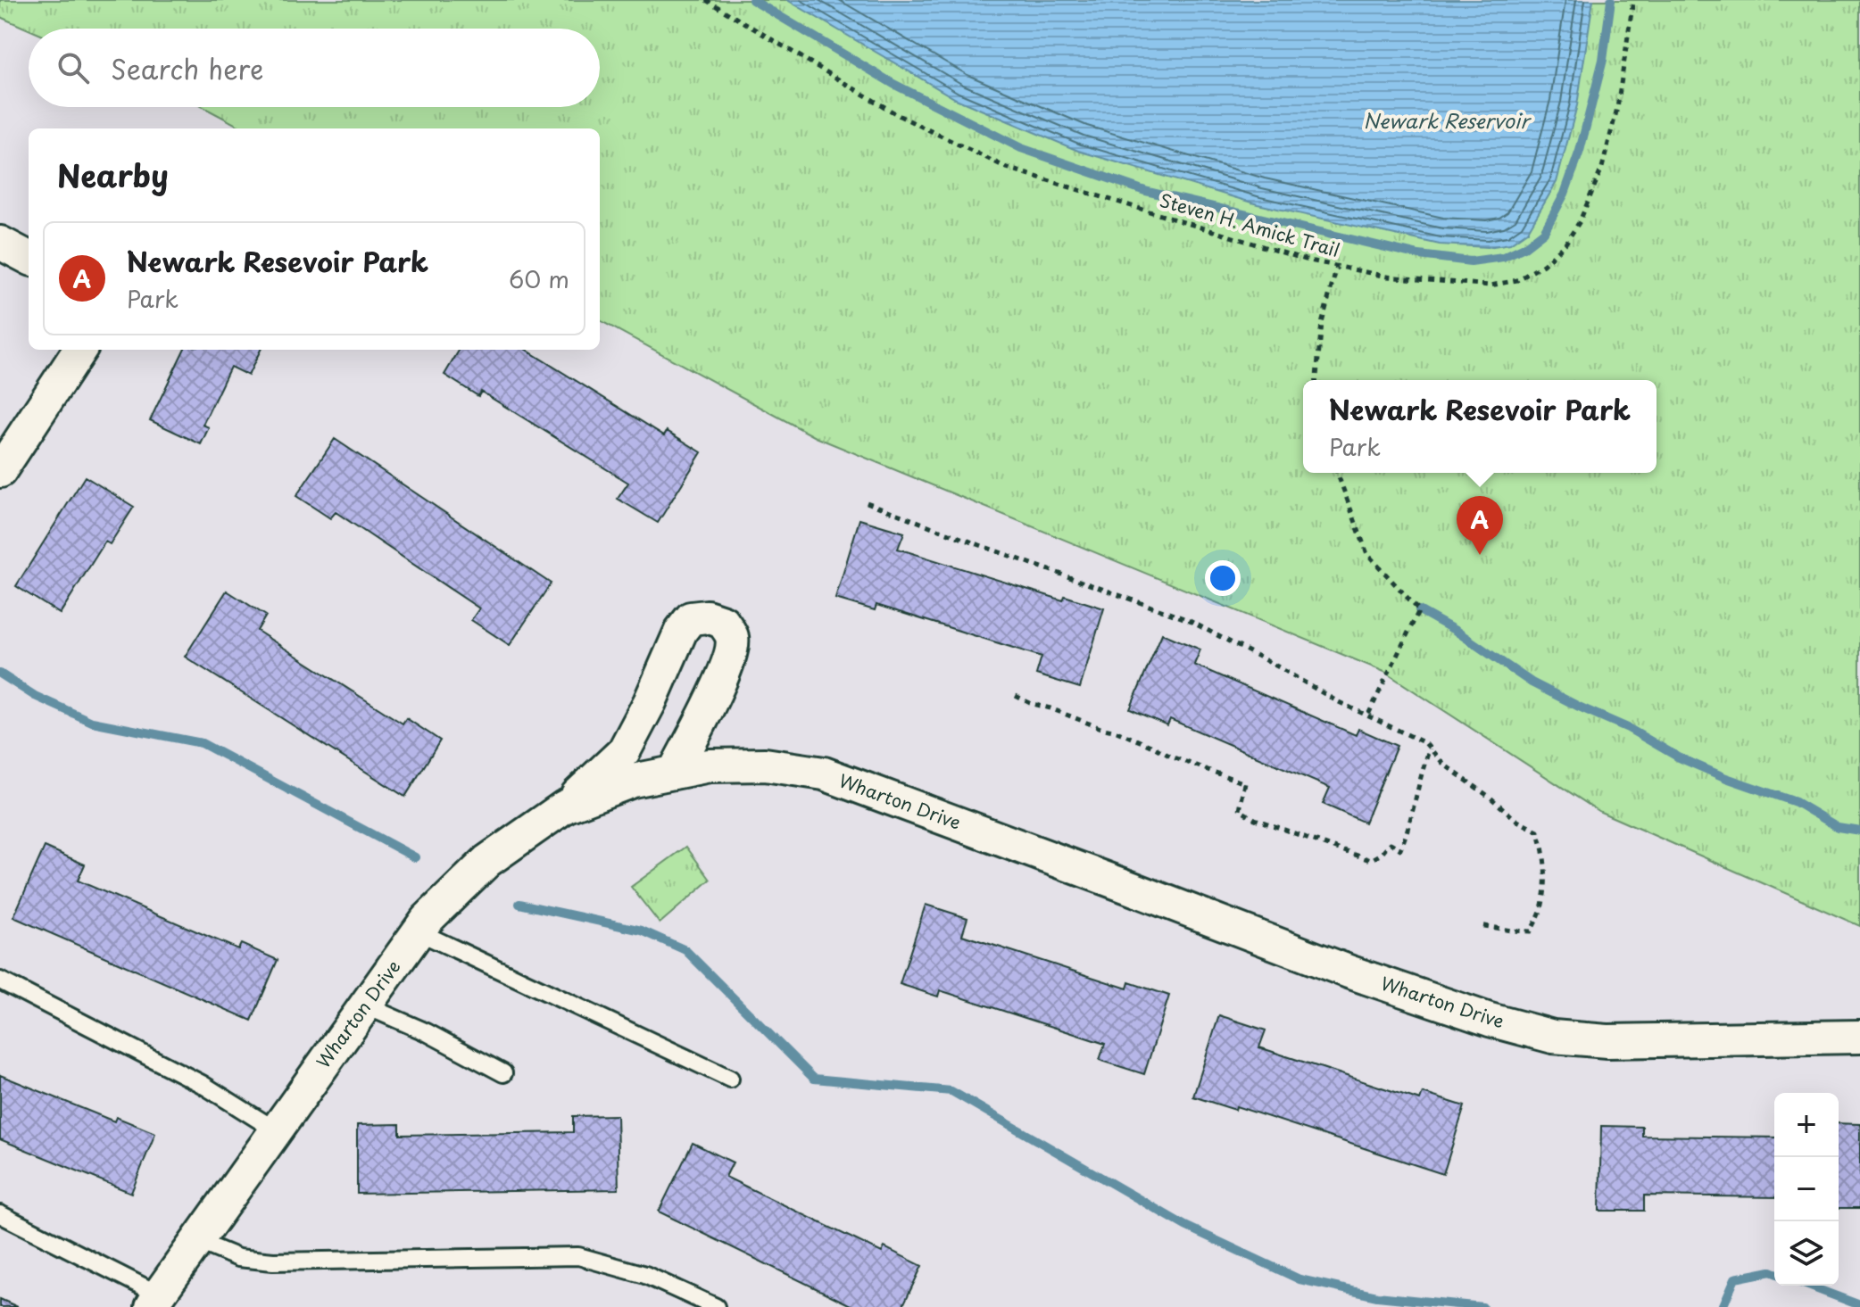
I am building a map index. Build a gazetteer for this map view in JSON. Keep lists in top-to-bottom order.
{
  "streets": {
    "street": ["Wharton Drive"],
    "path": ["Steven H. Amick Trail"]
  },
  "water": ["Newark Reservoir"],
  "page": {
    "search": "Search here",
    "heading": "Nearby",
    "list": [
      {
        "mark": "A",
        "name": "Newark Resevoir Park",
        "note": "Park",
        "value": "60 m"
      }
    ],
    "popup": ["Newark Resevoir Park", "Park"],
    "pins": "A",
    "map_buttons": ["+", "−"]
  }
}
